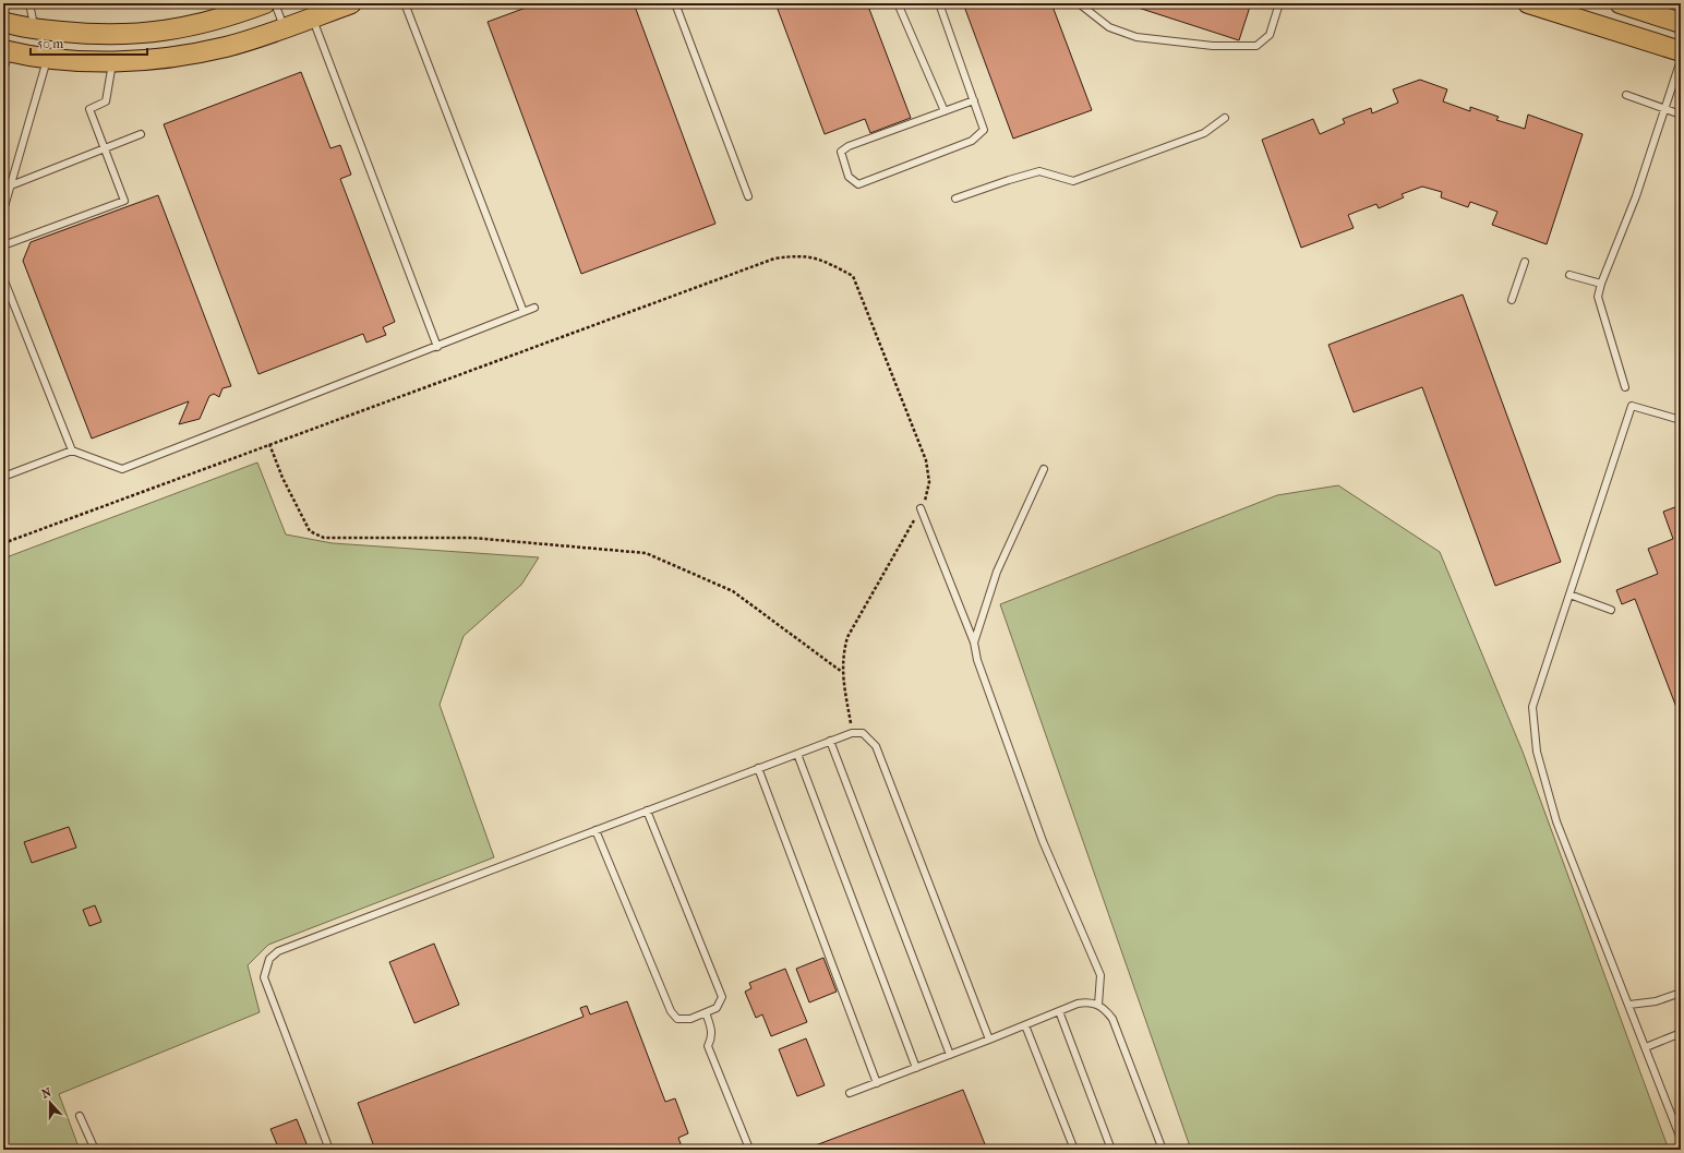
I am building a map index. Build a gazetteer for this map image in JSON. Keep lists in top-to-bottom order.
{
  "scale_bar": "50 m",
  "north": "top"
}
